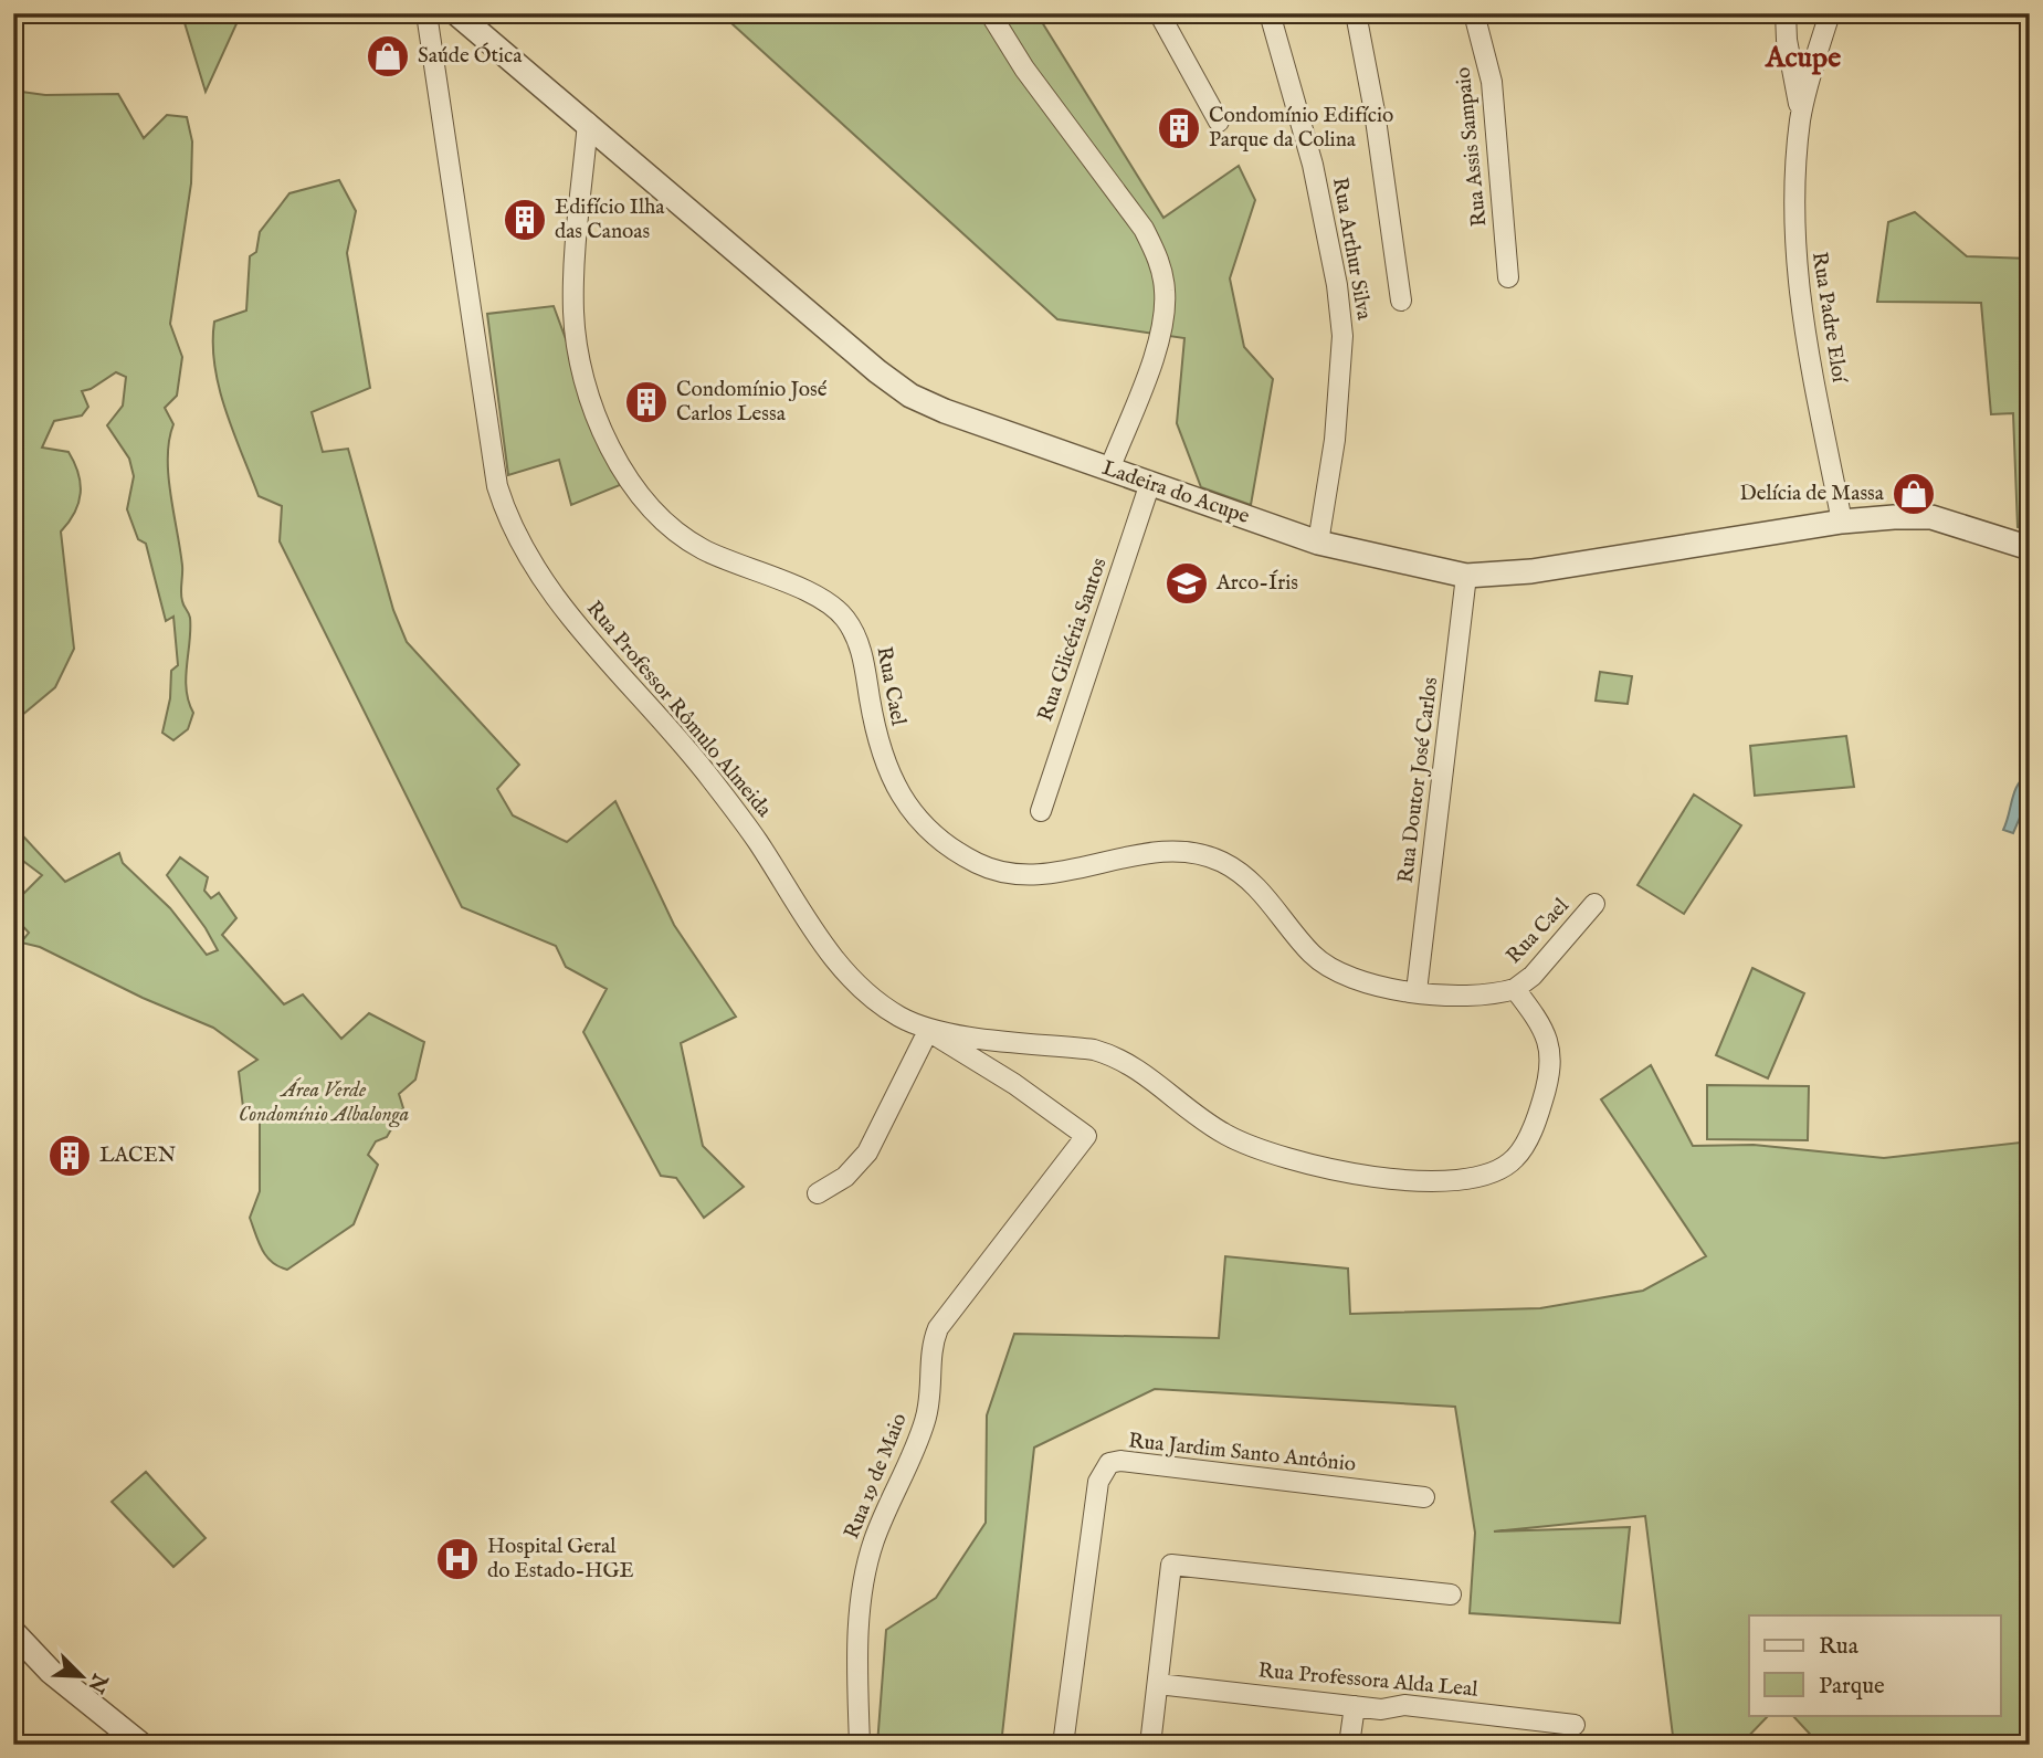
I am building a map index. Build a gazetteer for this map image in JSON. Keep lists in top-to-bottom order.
{
  "streets": {
    "street": [
      "Rua Assis Sampaio",
      "Rua Arthur Silva",
      "Rua Padre Eloí",
      "Ladeira do Acupe",
      "Rua Glicéria Santos",
      "Rua Cael",
      "Rua Professor Rômulo Almeida",
      "Rua Doutor José Carlos",
      "Rua Jardim Santo Antônio",
      "Rua 19 de Maio",
      "Rua Professora Alda Leal"
    ]
  },
  "crossings": [
    ["Rua Arthur Silva", "Ladeira do Acupe"],
    ["Rua Padre Eloí", "Ladeira do Acupe"],
    ["Ladeira do Acupe", "Rua Glicéria Santos"],
    ["Ladeira do Acupe", "Rua Cael"],
    ["Ladeira do Acupe", "Rua Doutor José Carlos"],
    ["Rua Cael", "Rua Professor Rômulo Almeida"],
    ["Rua Cael", "Rua Doutor José Carlos"],
    ["Rua Professor Rômulo Almeida", "Rua 19 de Maio"]
  ],
  "districts": ["Acupe"],
  "parks": ["Área Verde Condomínio Albalonga"],
  "places": {
    "shop": ["Saúde Ótica", "Delícia de Massa"],
    "building": [
      "Condomínio Edifício Parque da Colina",
      "Edifício Ilha das Canoas",
      "Condomínio José Carlos Lessa",
      "LACEN"
    ],
    "school or university": ["Arco-Íris"],
    "hospital": ["Hospital Geral do Estado-HGE"]
  },
  "legend": ["Rua", "Parque"],
  "north": "bottom right"
}
